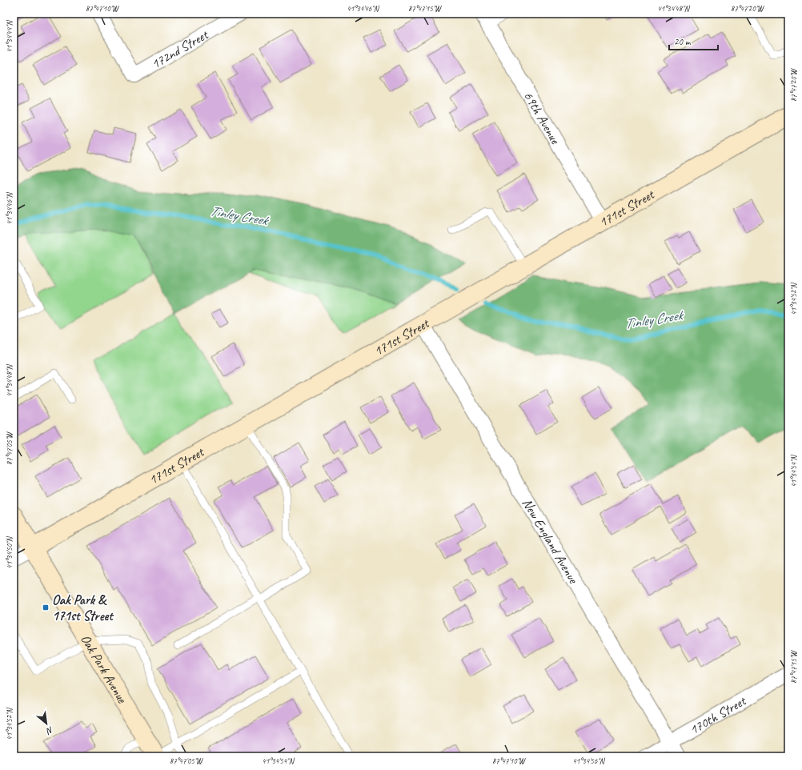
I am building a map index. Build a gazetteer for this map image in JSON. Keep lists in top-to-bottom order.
{
  "streets": {
    "street": [
      "172nd Street",
      "69th Avenue",
      "171st Street",
      "New England Avenue",
      "Oak Park Avenue",
      "170th Street"
    ]
  },
  "crossings": [
    ["69th Avenue", "171st Street"],
    ["171st Street", "New England Avenue"],
    ["171st Street", "Oak Park Avenue"],
    ["New England Avenue", "170th Street"]
  ],
  "water": ["Tinley Creek"],
  "places": {
    "transit": ["Oak Park & 171st Street"]
  },
  "scale_bar": "20 m",
  "north": "bottom right",
  "coordinates": [
    "87°47'10\"W",
    "41°34'46\"N",
    "87°47'15\"W",
    "41°34'48\"N",
    "87°47'20\"W",
    "41°34'44\"N",
    "41°34'52\"N",
    "87°47'05\"W",
    "41°34'54\"N",
    "41°34'50\"N",
    "41°34'56\"N"
  ]
}
